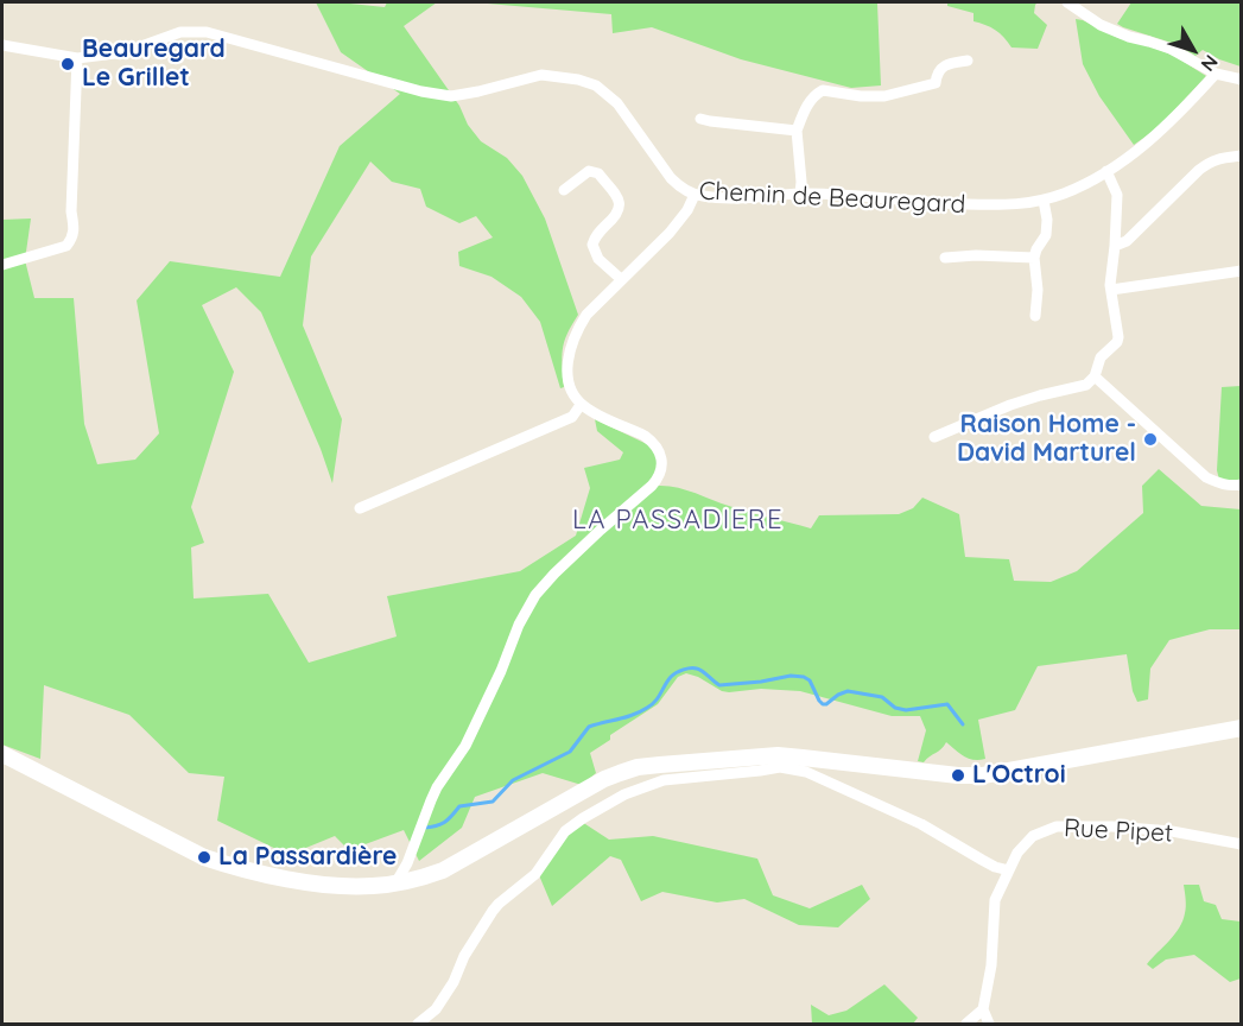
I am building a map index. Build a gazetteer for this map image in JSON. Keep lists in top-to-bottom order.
{
  "streets": {
    "street": ["Chemin de Beauregard", "Rue Pipet"]
  },
  "districts": ["LA PASSADIERE"],
  "places": [
    "Beauregard Le Grillet",
    "Raison Home - David Marturel",
    "L'Octroi",
    "La Passardière"
  ],
  "north": "bottom right"
}
